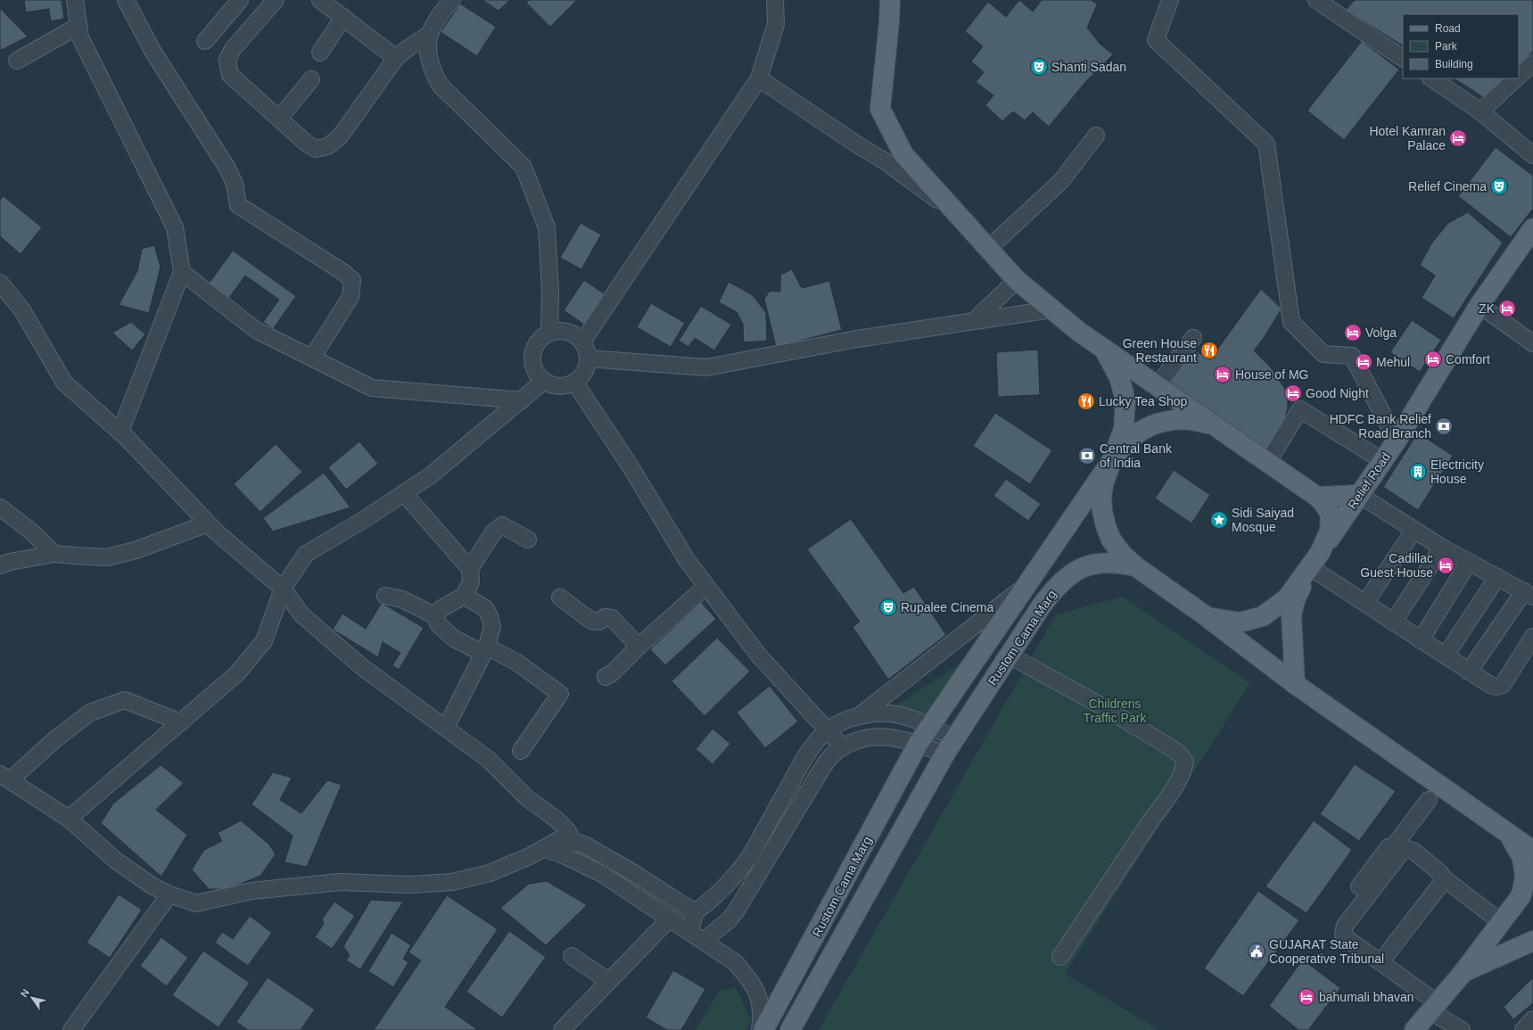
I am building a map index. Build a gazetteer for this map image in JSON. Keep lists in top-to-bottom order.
{
  "streets": {
    "main road": ["Relief Road", "Rustom Cama Marg"]
  },
  "parks": ["Childrens Traffic Park"],
  "places": {
    "theatre": ["Shanti Sadan", "Relief Cinema", "Rupalee Cinema"],
    "hotel": [
      "Hotel Kamran Palace",
      "ZK",
      "Volga",
      "Comfort",
      "Mehul",
      "House of MG",
      "Good Night",
      "Cadillac Guest House",
      "bahumali bhavan"
    ],
    "restaurant": ["Green House Restaurant", "Lucky Tea Shop"],
    "bank": ["HDFC Bank Relief Road Branch", "Central Bank of India"],
    "building": ["Electricity House"],
    "place": ["Sidi Saiyad Mosque"],
    "public building": ["GUJARAT State Cooperative Tribunal"]
  },
  "legend": ["Road", "Park", "Building"],
  "north": "top left"
}
